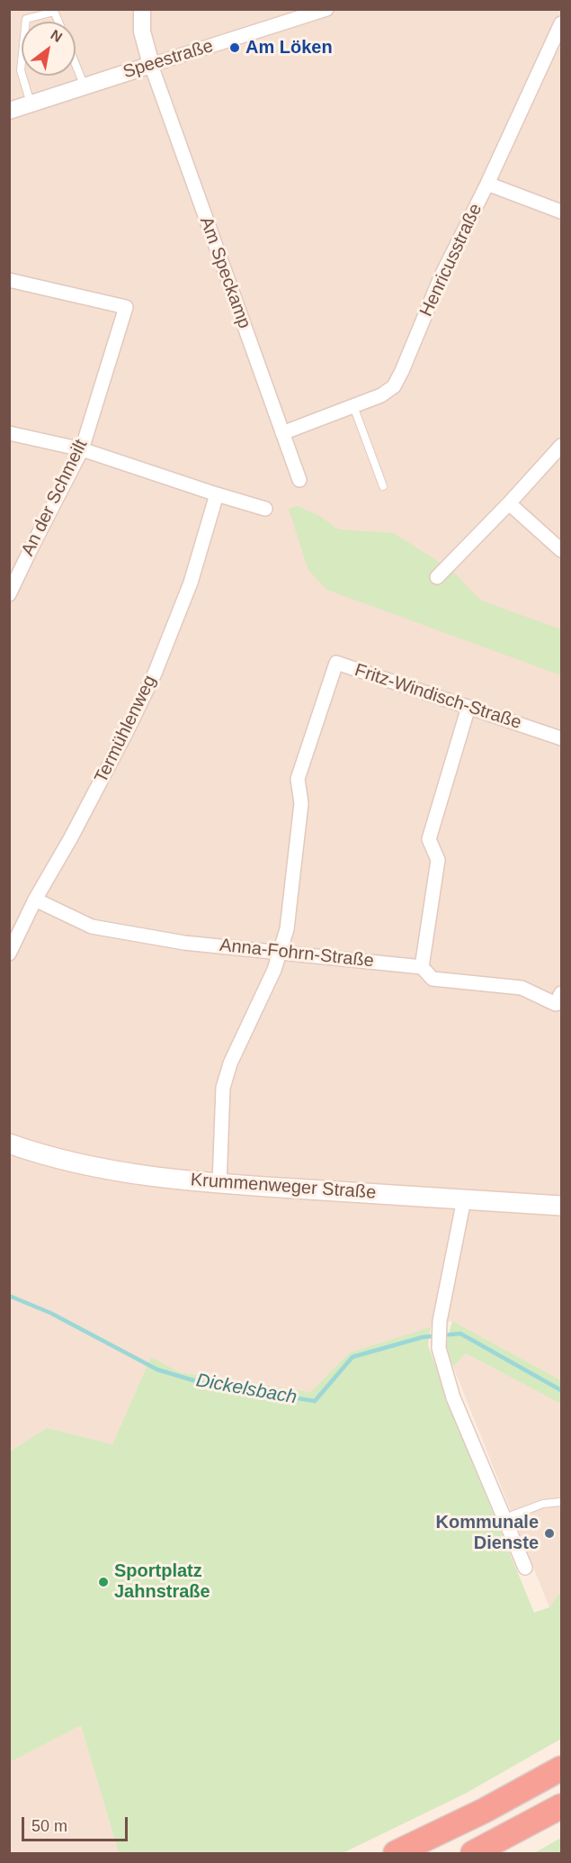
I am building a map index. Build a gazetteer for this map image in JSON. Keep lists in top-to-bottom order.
{
  "streets": {
    "main road": ["Krummenweger Straße"],
    "street": [
      "Speestraße",
      "Henricusstraße",
      "Am Speckamp",
      "An der Schmeilt",
      "Fritz-Windisch-Straße",
      "Termühlenweg",
      "Anna-Fohrn-Straße"
    ]
  },
  "crossings": [
    ["Speestraße", "Am Speckamp"],
    ["Henricusstraße", "Am Speckamp"],
    ["Fritz-Windisch-Straße", "Anna-Fohrn-Straße"],
    ["Fritz-Windisch-Straße", "Krummenweger Straße"],
    ["Termühlenweg", "Anna-Fohrn-Straße"]
  ],
  "water": ["Dickelsbach"],
  "places": ["Am Löken", "Kommunale Dienste", "Sportplatz Jahnstraße"],
  "scale_bar": "50 m",
  "north": "top right"
}
